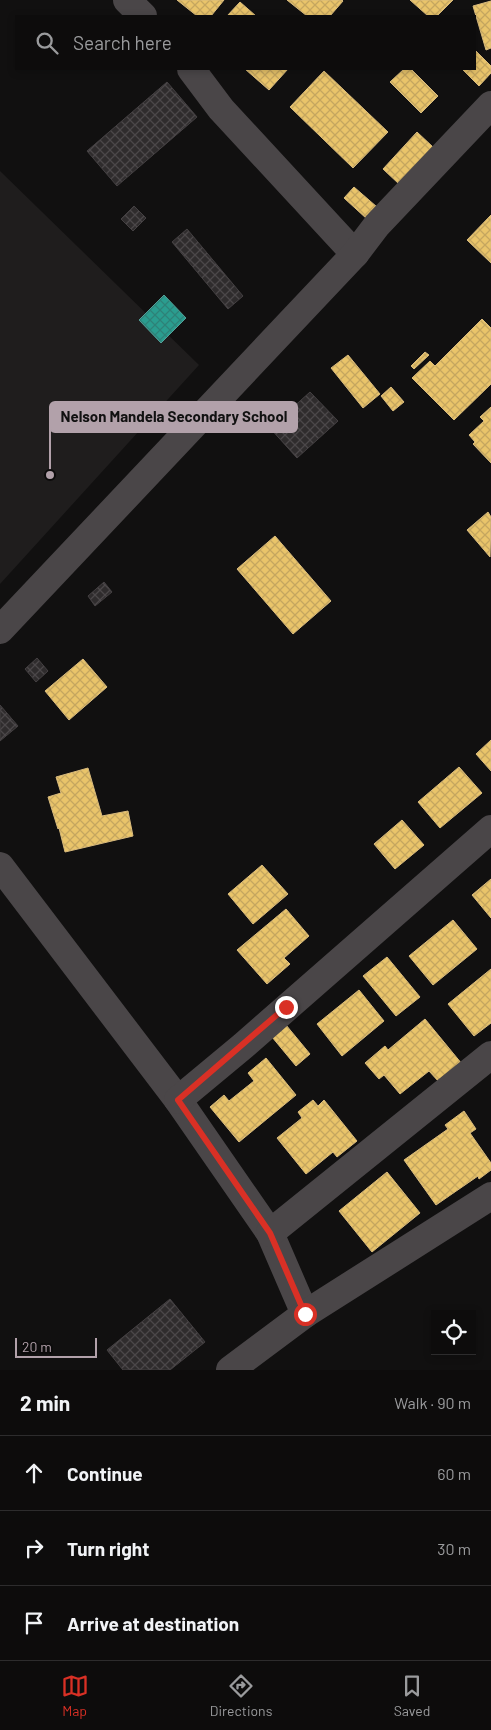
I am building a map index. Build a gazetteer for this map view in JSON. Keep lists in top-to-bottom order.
{
  "places": ["Nelson Mandela Secondary School"],
  "scale_bar": "20 m",
  "page": {
    "search": "Search here",
    "scale": "20 m",
    "heading": ["2 min", "Walk · 90 m"],
    "list": [
      ["Continue", "60 m"],
      ["Turn right", "30 m"],
      "Arrive at destination"
    ],
    "nav": ["Map", "Directions", "Saved"]
  }
}
